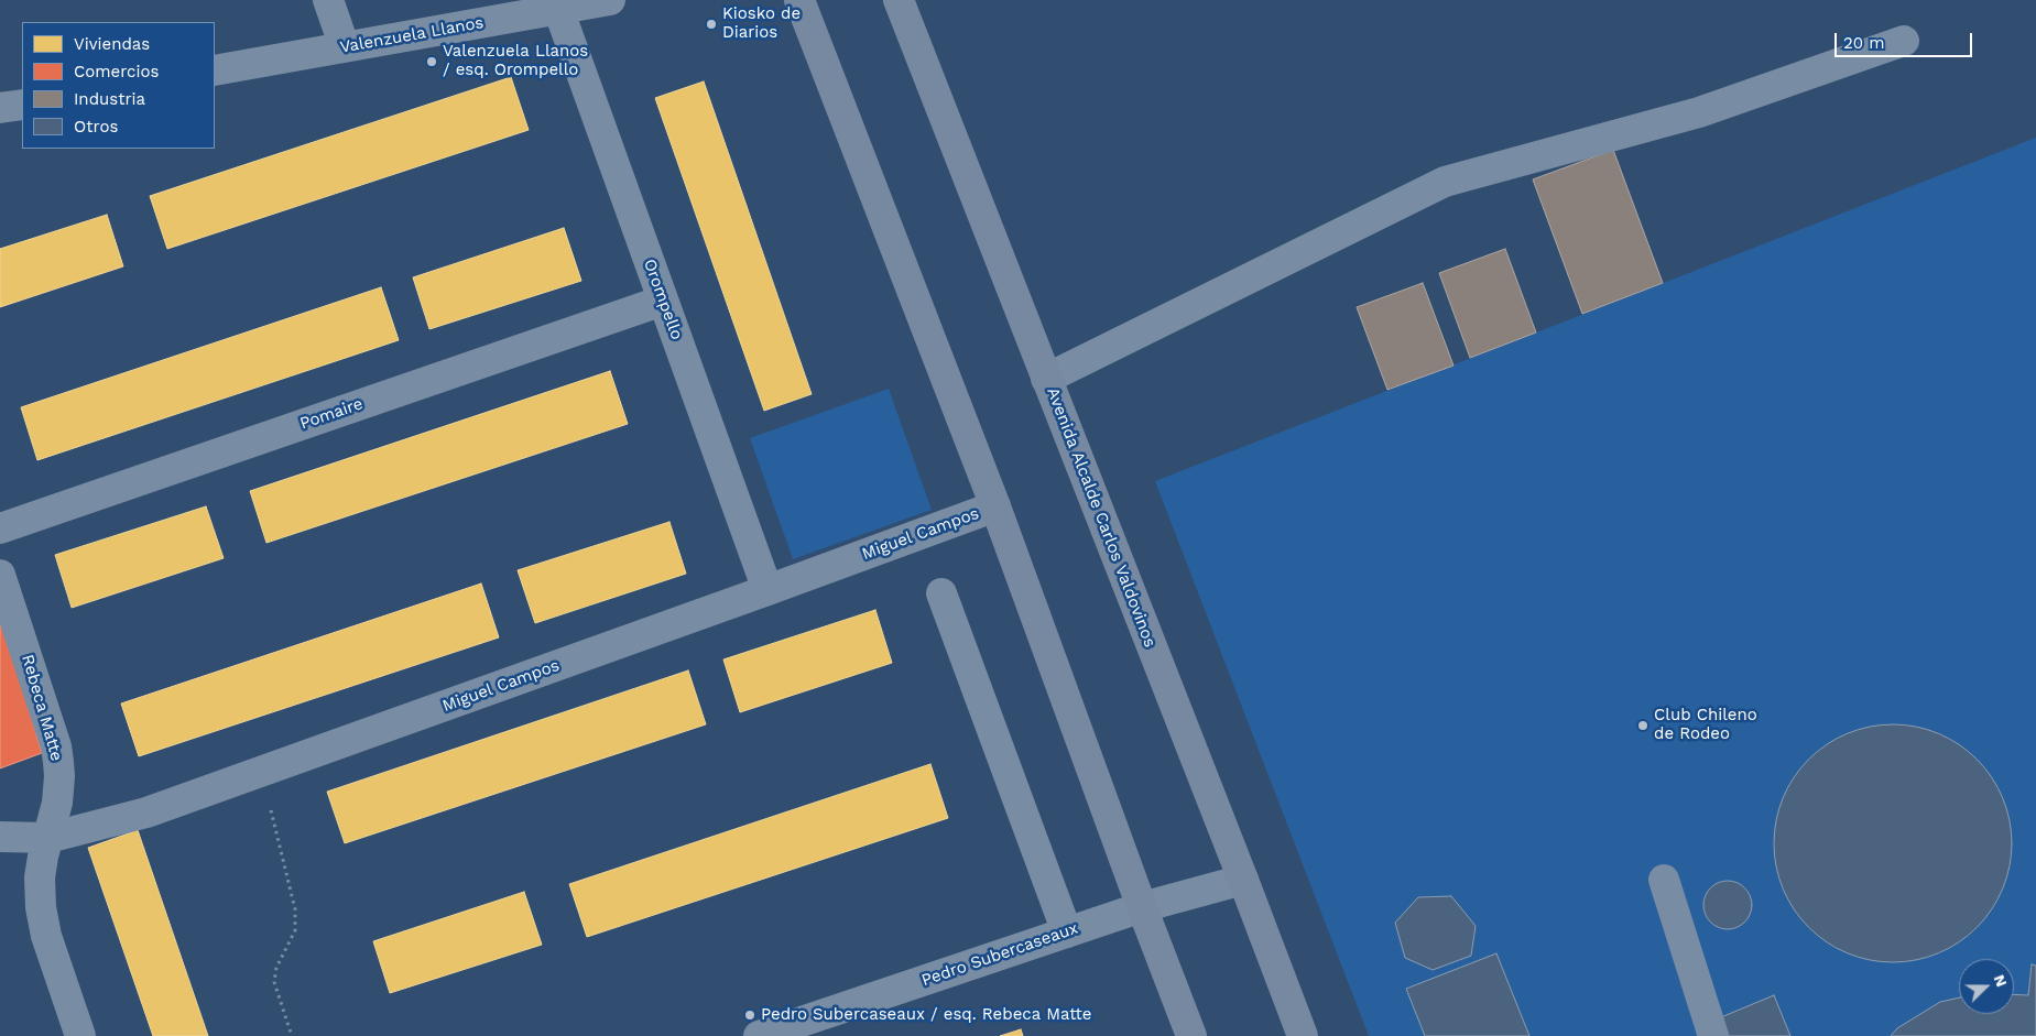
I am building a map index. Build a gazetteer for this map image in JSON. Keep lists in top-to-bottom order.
{
  "streets": {
    "main road": ["Avenida Alcalde Carlos Valdovinos"],
    "street": [
      "Valenzuela Llanos",
      "Orompello",
      "Pomaire",
      "Miguel Campos",
      "Rebeca Matte",
      "Pedro Subercaseaux"
    ]
  },
  "crossings": [
    ["Valenzuela Llanos", "Orompello"],
    ["Orompello", "Pomaire"],
    ["Orompello", "Miguel Campos"],
    ["Avenida Alcalde Carlos Valdovinos", "Pedro Subercaseaux"],
    ["Miguel Campos", "Rebeca Matte"]
  ],
  "places": [
    "Kiosko de Diarios",
    "Valenzuela Llanos / esq. Orompello",
    "Club Chileno de Rodeo",
    "Pedro Subercaseaux / esq. Rebeca Matte"
  ],
  "legend": [
    "Viviendas",
    "Comercios",
    "Industria",
    "Otros"
  ],
  "scale_bar": "20 m",
  "north": "right"
}
